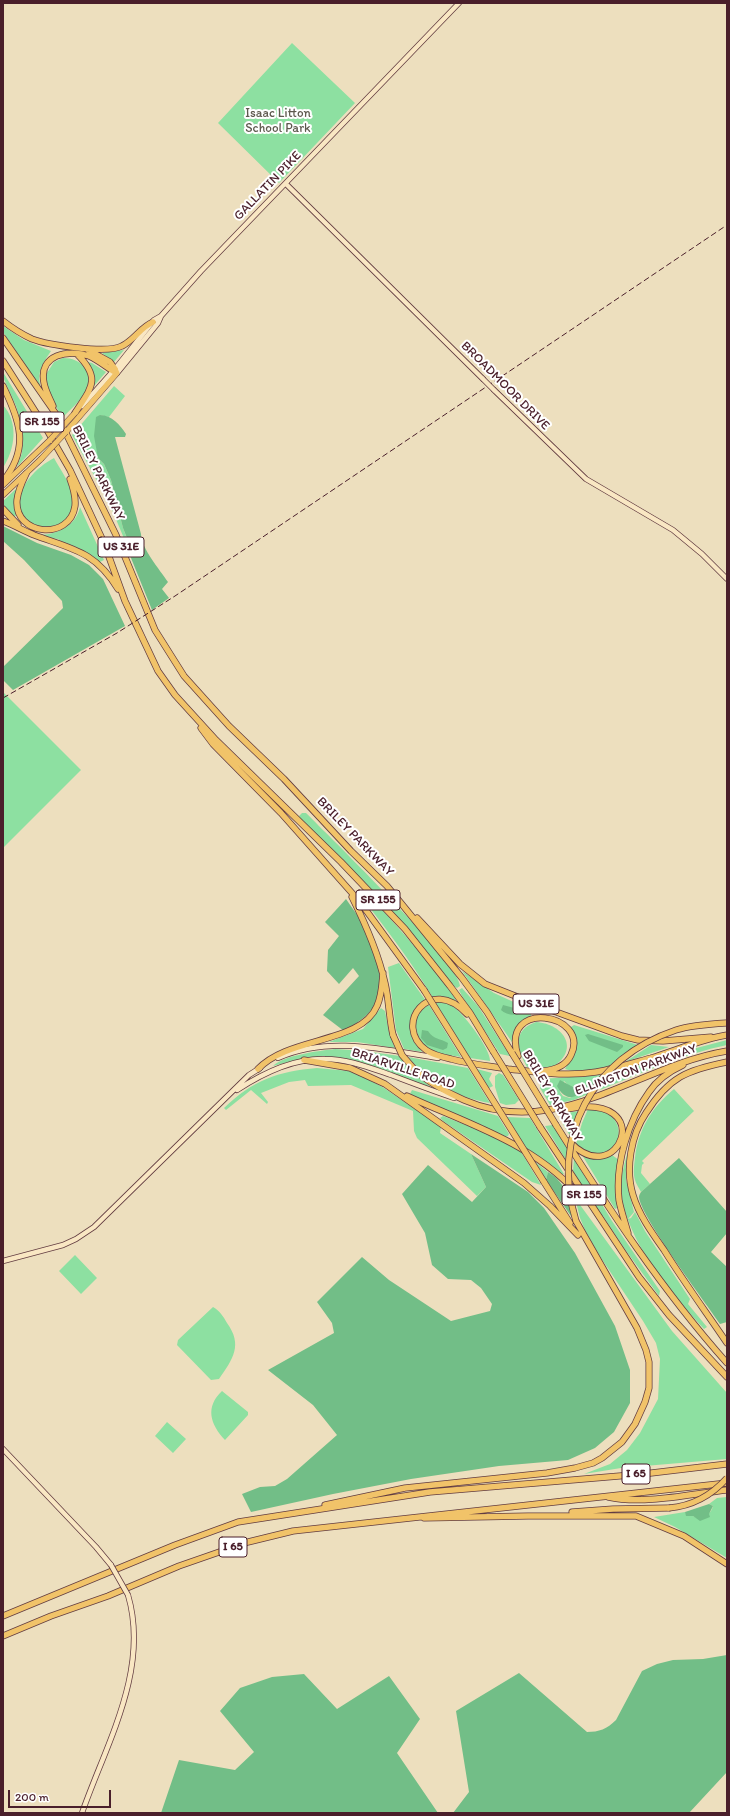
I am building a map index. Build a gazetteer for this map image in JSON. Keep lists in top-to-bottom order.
{
  "streets": {
    "highway": [
      "SR 155",
      "BRILEY PARKWAY",
      "US 31E",
      "ELLINGTON PARKWAY",
      "I 65"
    ],
    "main road": ["GALLATIN PIKE", "BROADMOOR DRIVE", "BRIARVILLE ROAD"]
  },
  "crossings": [
    ["GALLATIN PIKE", "BROADMOOR DRIVE"],
    ["BRILEY PARKWAY", "US 31E"],
    ["BRILEY PARKWAY", "ELLINGTON PARKWAY"],
    ["US 31E", "BRIARVILLE ROAD"],
    ["US 31E", "ELLINGTON PARKWAY"],
    ["BRIARVILLE ROAD", "ELLINGTON PARKWAY"]
  ],
  "parks": ["Isaac Litton School Park"],
  "scale_bar": "200 m"
}
